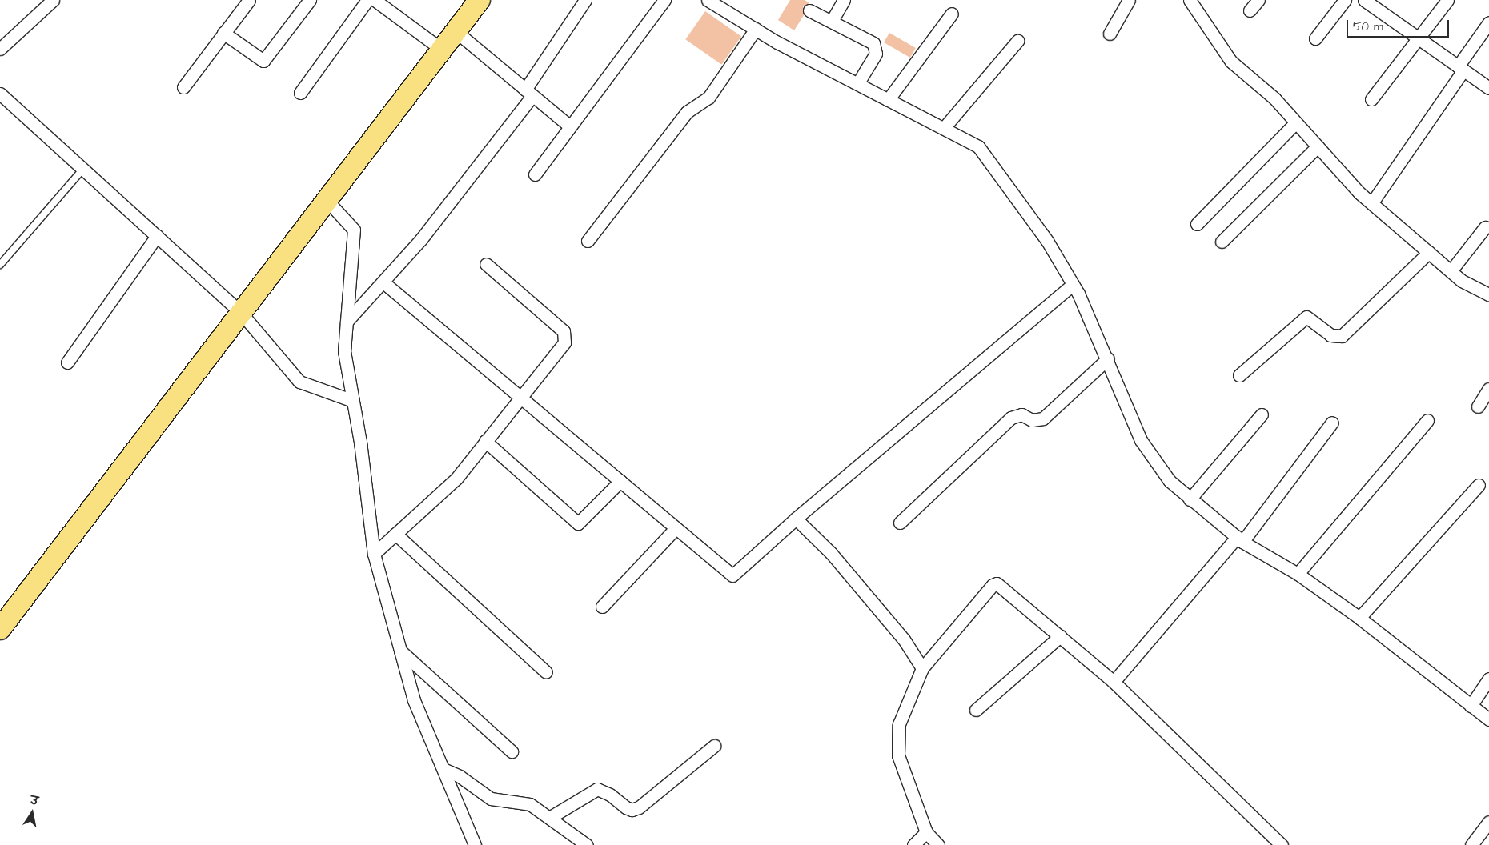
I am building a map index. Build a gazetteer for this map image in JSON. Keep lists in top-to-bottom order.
{
  "scale_bar": "50 m",
  "north": "top"
}
